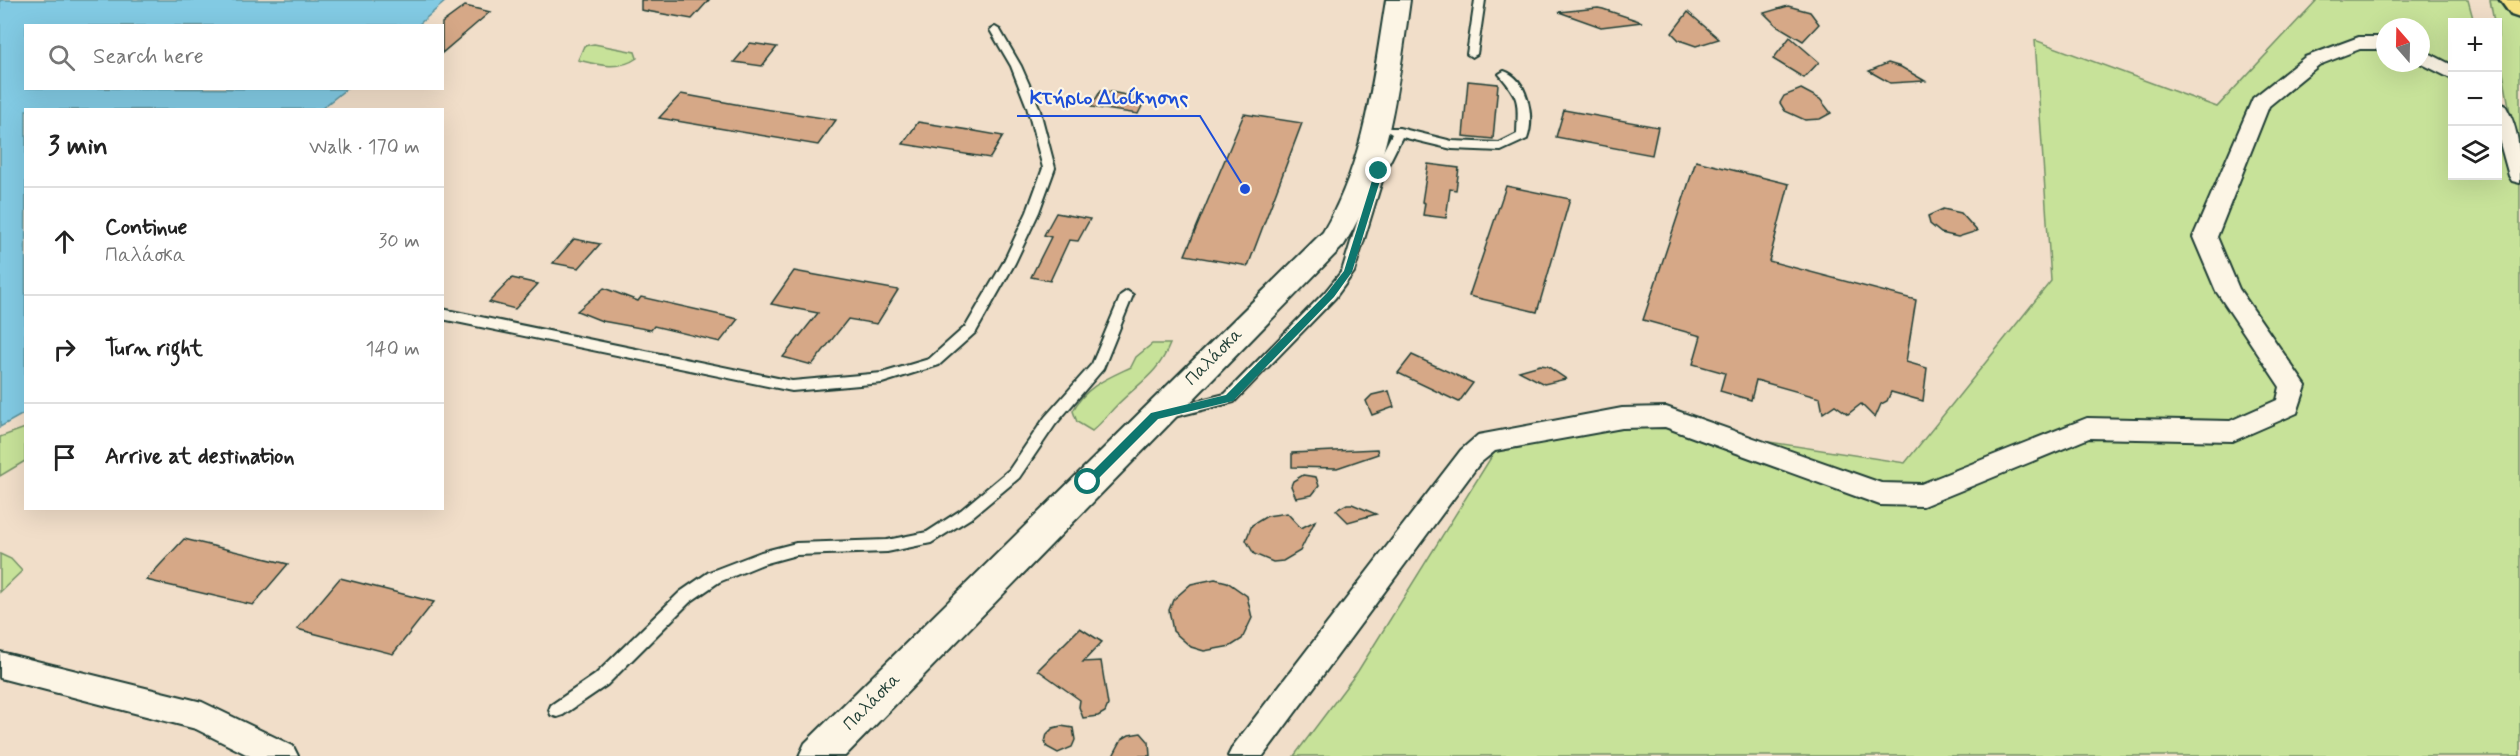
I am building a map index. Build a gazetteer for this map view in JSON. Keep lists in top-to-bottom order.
{
  "streets": {
    "street": ["Παλάσκα"]
  },
  "places": ["Κτήριο Διοίκησης"],
  "north": "top",
  "page": {
    "map_buttons": ["+", "−"],
    "search": "Search here",
    "heading": ["3 min", "Walk · 170 m"],
    "list": [
      ["Continue", "Παλάσκα", "30 m"],
      ["Turn right", "140 m"],
      "Arrive at destination"
    ]
  }
}
